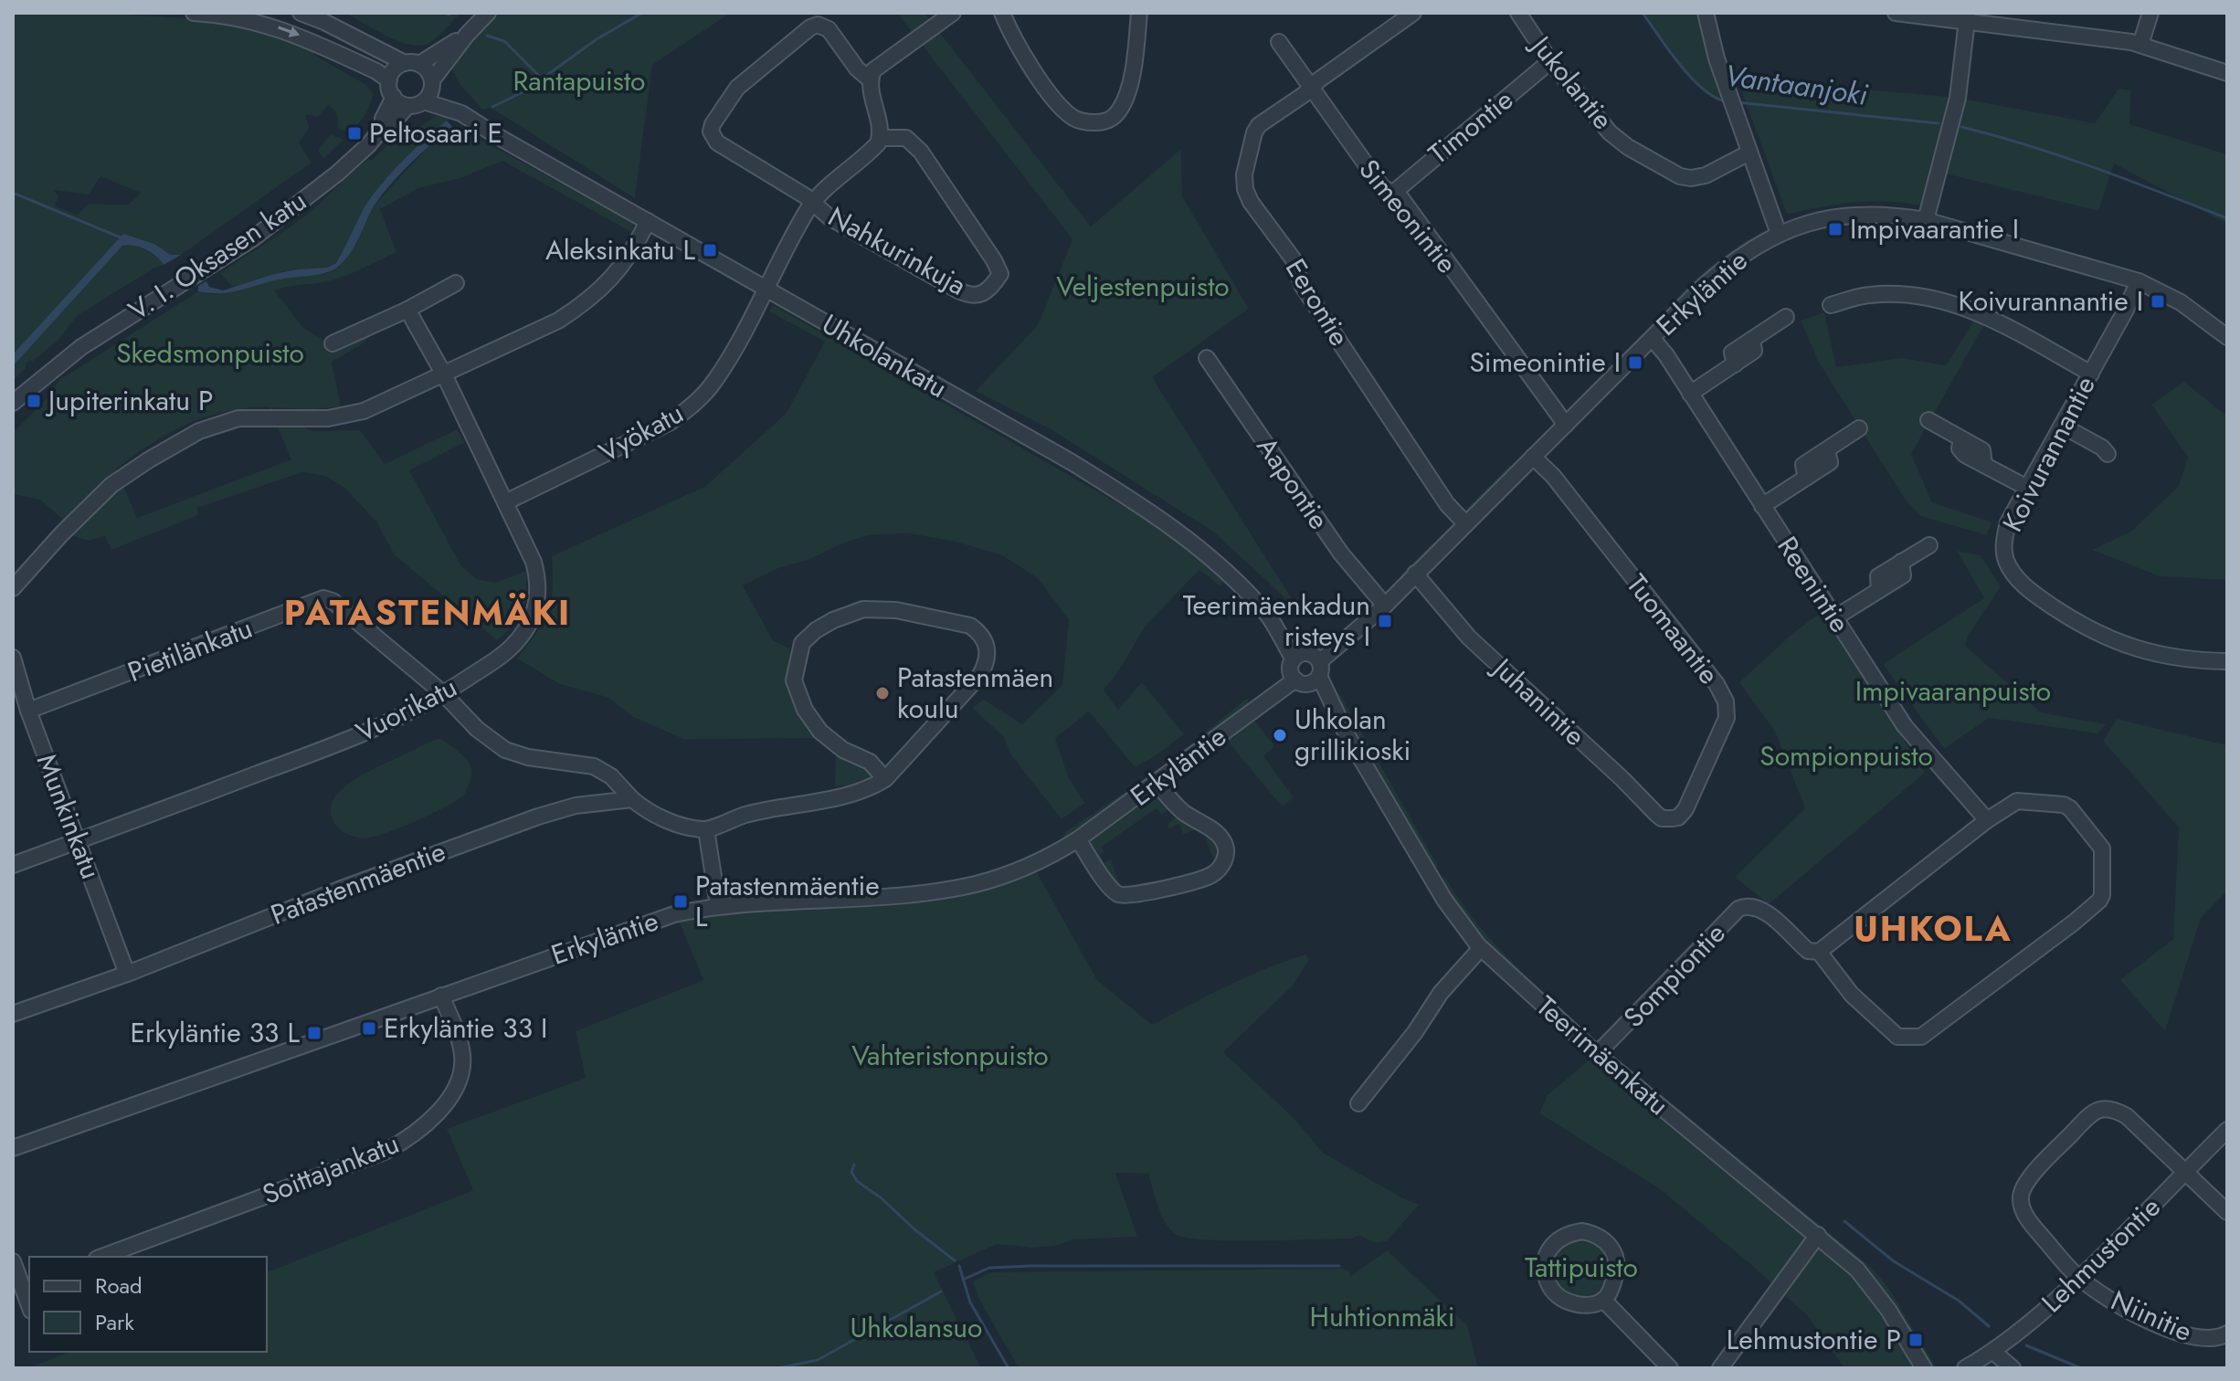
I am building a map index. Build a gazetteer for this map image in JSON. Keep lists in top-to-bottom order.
{
  "streets": {
    "street": [
      "Jukolantie",
      "Timontie",
      "Simeonintie",
      "Nahkurinkuja",
      "V. I. Oksasen katu",
      "Erkyläntie",
      "Eerontie",
      "Uhkolankatu",
      "Vyökatu",
      "Koivurannantie",
      "Aapontie",
      "Reenintie",
      "Tuomaantie",
      "Pietilänkatu",
      "Juhanintie",
      "Vuorikatu",
      "Munkinkatu",
      "Patastenmäentie",
      "Sompiontie",
      "Teerimäenkatu",
      "Soittajankatu",
      "Lehmustontie",
      "Niinitie"
    ]
  },
  "crossings": [
    ["Jukolantie", "Timontie"],
    ["Timontie", "Simeonintie"],
    ["Simeonintie", "Erkyläntie"],
    ["Simeonintie", "Eerontie"],
    ["Nahkurinkuja", "Vyökatu"],
    ["V. I. Oksasen katu", "Uhkolankatu"],
    ["Erkyläntie", "Eerontie"],
    ["Erkyläntie", "Koivurannantie"],
    ["Erkyläntie", "Aapontie"],
    ["Erkyläntie", "Reenintie"],
    ["Erkyläntie", "Tuomaantie"],
    ["Erkyläntie", "Juhanintie"],
    ["Erkyläntie", "Teerimäenkatu"],
    ["Erkyläntie", "Soittajankatu"],
    ["Uhkolankatu", "Vyökatu"],
    ["Uhkolankatu", "Teerimäenkatu"],
    ["Vyökatu", "Vuorikatu"],
    ["Tuomaantie", "Juhanintie"],
    ["Pietilänkatu", "Vuorikatu"],
    ["Pietilänkatu", "Munkinkatu"],
    ["Pietilänkatu", "Patastenmäentie"],
    ["Vuorikatu", "Munkinkatu"],
    ["Munkinkatu", "Patastenmäentie"],
    ["Sompiontie", "Teerimäenkatu"],
    ["Lehmustontie", "Niinitie"]
  ],
  "districts": ["PATASTENMÄKI", "UHKOLA"],
  "water": ["Vantaanjoki"],
  "parks": [
    "Rantapuisto",
    "Veljestenpuisto",
    "Skedsmonpuisto",
    "Impivaaranpuisto",
    "Sompionpuisto",
    "Vahteristonpuisto",
    "Tattipuisto",
    "Huhtionmäki",
    "Uhkolansuo"
  ],
  "places": {
    "transit": [
      "Peltosaari E",
      "Impivaarantie I",
      "Aleksinkatu L",
      "Koivurannantie I",
      "Simeonintie I",
      "Jupiterinkatu P",
      "Teerimäenkadun risteys I",
      "Patastenmäentie L",
      "Erkyläntie 33 I",
      "Erkyläntie 33 L",
      "Lehmustontie P"
    ],
    "other": ["Patastenmäen koulu", "Uhkolan grillikioski"]
  },
  "legend": ["Road", "Park"]
}
